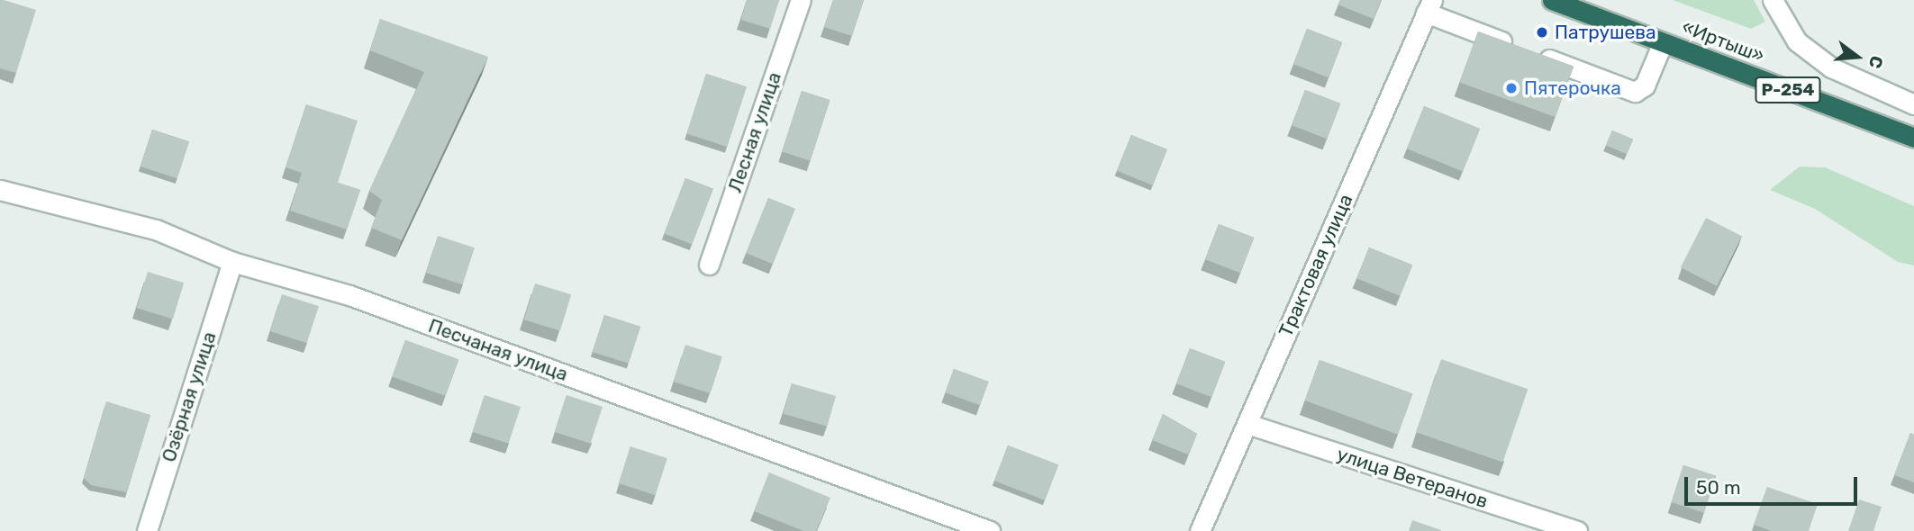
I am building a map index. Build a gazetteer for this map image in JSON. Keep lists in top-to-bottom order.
{
  "streets": {
    "highway": ["«Иртыш»", "Р-254"],
    "street": [
      "Лесная улица",
      "Трактовая улица",
      "Песчаная улица",
      "Озёрная улица",
      "улица Ветеранов"
    ]
  },
  "crossings": [
    ["Трактовая улица", "улица Ветеранов"],
    ["Песчаная улица", "Озёрная улица"]
  ],
  "places": ["Патрушева", "Пятерочка"],
  "scale_bar": "50 m",
  "north": "right"
}
